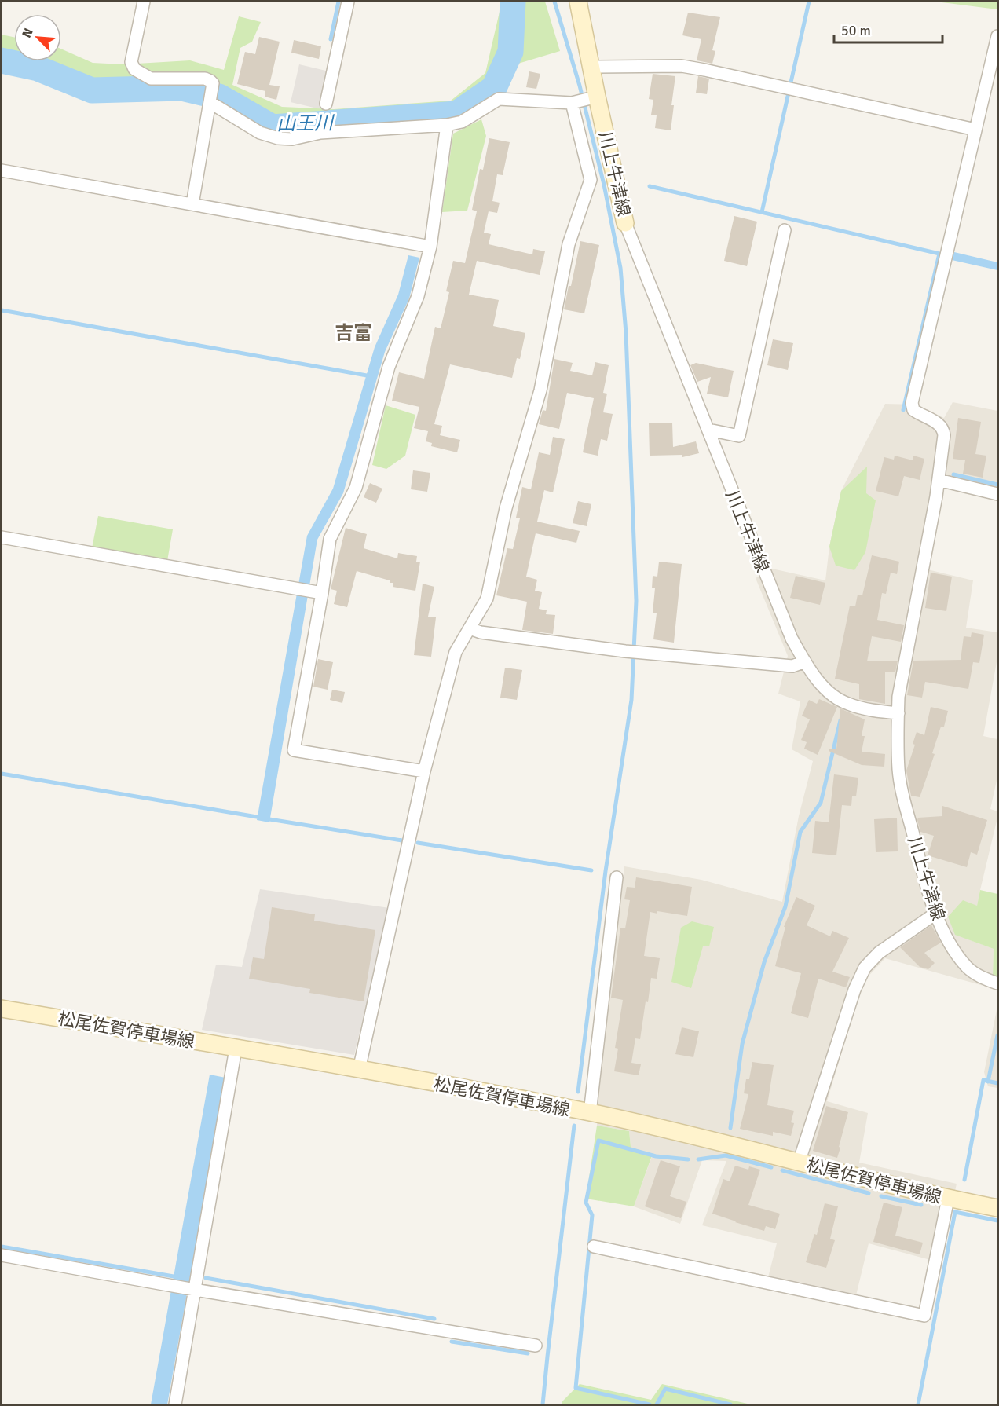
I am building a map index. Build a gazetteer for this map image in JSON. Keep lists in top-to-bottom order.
{
  "streets": {
    "main road": ["川上牛津線", "松尾佐賀停車場線"]
  },
  "districts": ["吉富"],
  "water": ["山王川"],
  "scale_bar": "50 m",
  "north": "top left"
}
